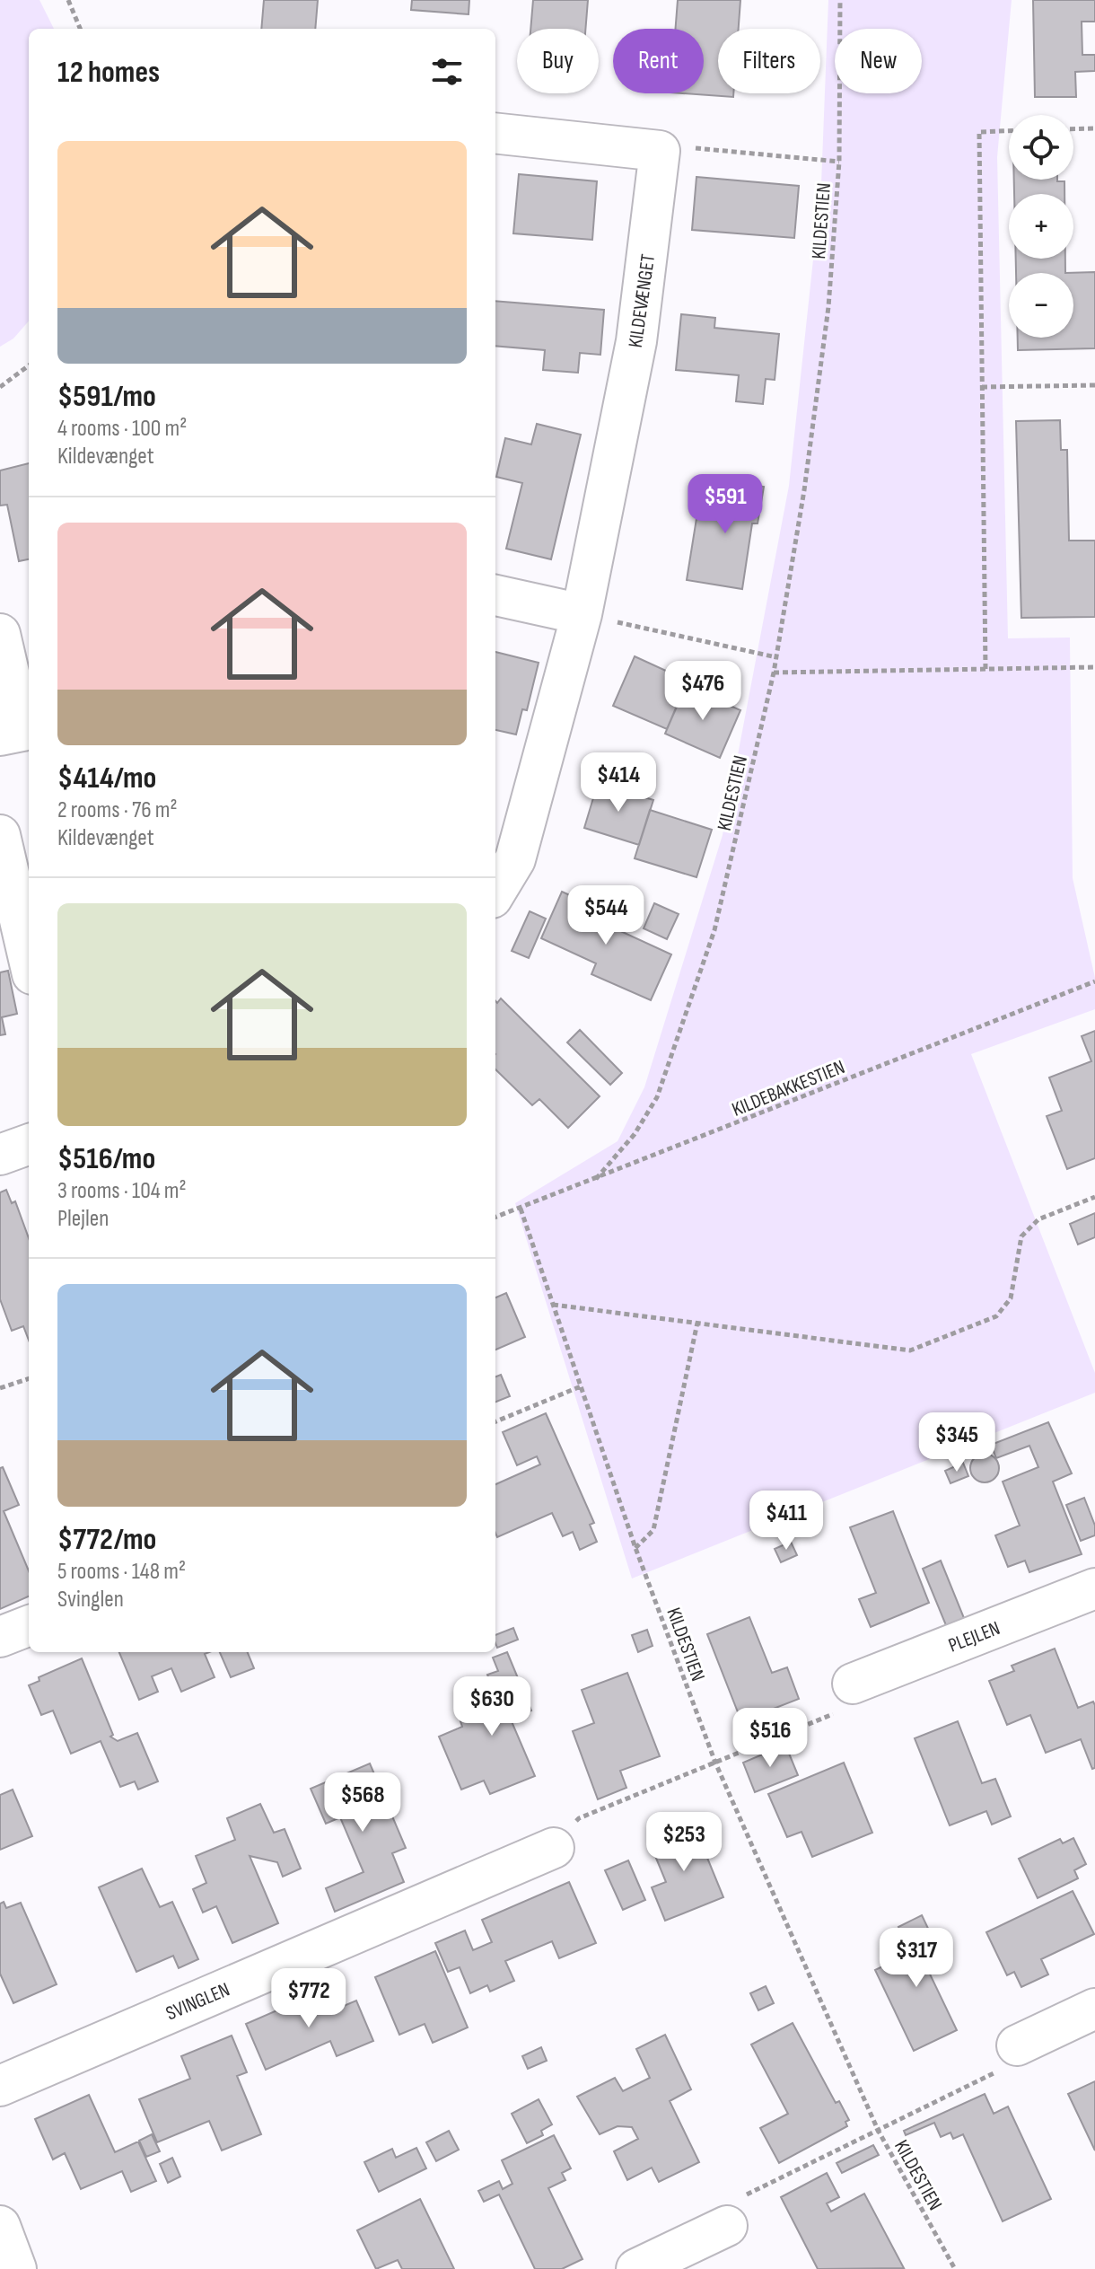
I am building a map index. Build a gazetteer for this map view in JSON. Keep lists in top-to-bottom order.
{
  "streets": {
    "street": ["KILDEVÆNGET", "PLEJLEN", "SVINGLEN"],
    "path": ["KILDESTIEN", "KILDEBAKKESTIEN"]
  },
  "crossings": [
    ["KILDESTIEN", "KILDEBAKKESTIEN"]
  ],
  "page": {
    "chip": [
      "Buy",
      "Rent",
      "Filters",
      "New"
    ],
    "heading": "12 homes",
    "map_buttons": ["+", "−"],
    "list": [
      {
        "name": "$591/mo",
        "note": "4 rooms · 100 m² · Kildevænget"
      },
      {
        "name": "$414/mo",
        "note": "2 rooms · 76 m² · Kildevænget"
      },
      {
        "name": "$516/mo",
        "note": "3 rooms · 104 m² · Plejlen"
      },
      {
        "name": "$772/mo",
        "note": "5 rooms · 148 m² · Svinglen"
      }
    ],
    "price": [
      "$591",
      "$476",
      "$414",
      "$544",
      "$345",
      "$411",
      "$630",
      "$516",
      "$568",
      "$253",
      "$317",
      "$772"
    ]
  }
}
